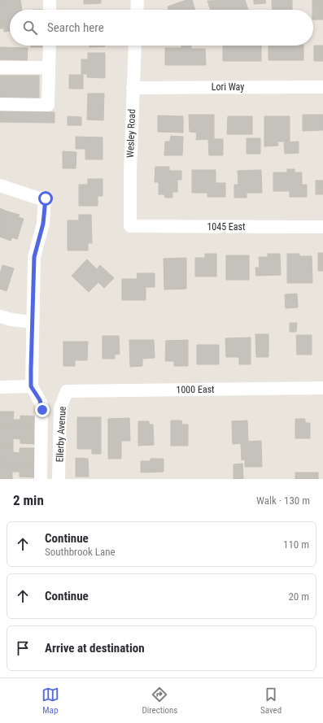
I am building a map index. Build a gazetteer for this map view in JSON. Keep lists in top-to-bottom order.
{
  "streets": {
    "street": [
      "Lori Way",
      "Wesley Road",
      "1045 East",
      "1000 East",
      "Ellerby Avenue"
    ]
  },
  "crossings": [
    ["Lori Way", "Wesley Road"],
    ["Wesley Road", "1045 East"],
    ["1000 East", "Ellerby Avenue"]
  ],
  "page": {
    "search": "Search here",
    "heading": ["2 min", "Walk · 130 m"],
    "list": [
      ["Continue", "Southbrook Lane", "110 m"],
      ["Continue", "20 m"],
      "Arrive at destination"
    ],
    "nav": ["Map", "Directions", "Saved"]
  }
}
